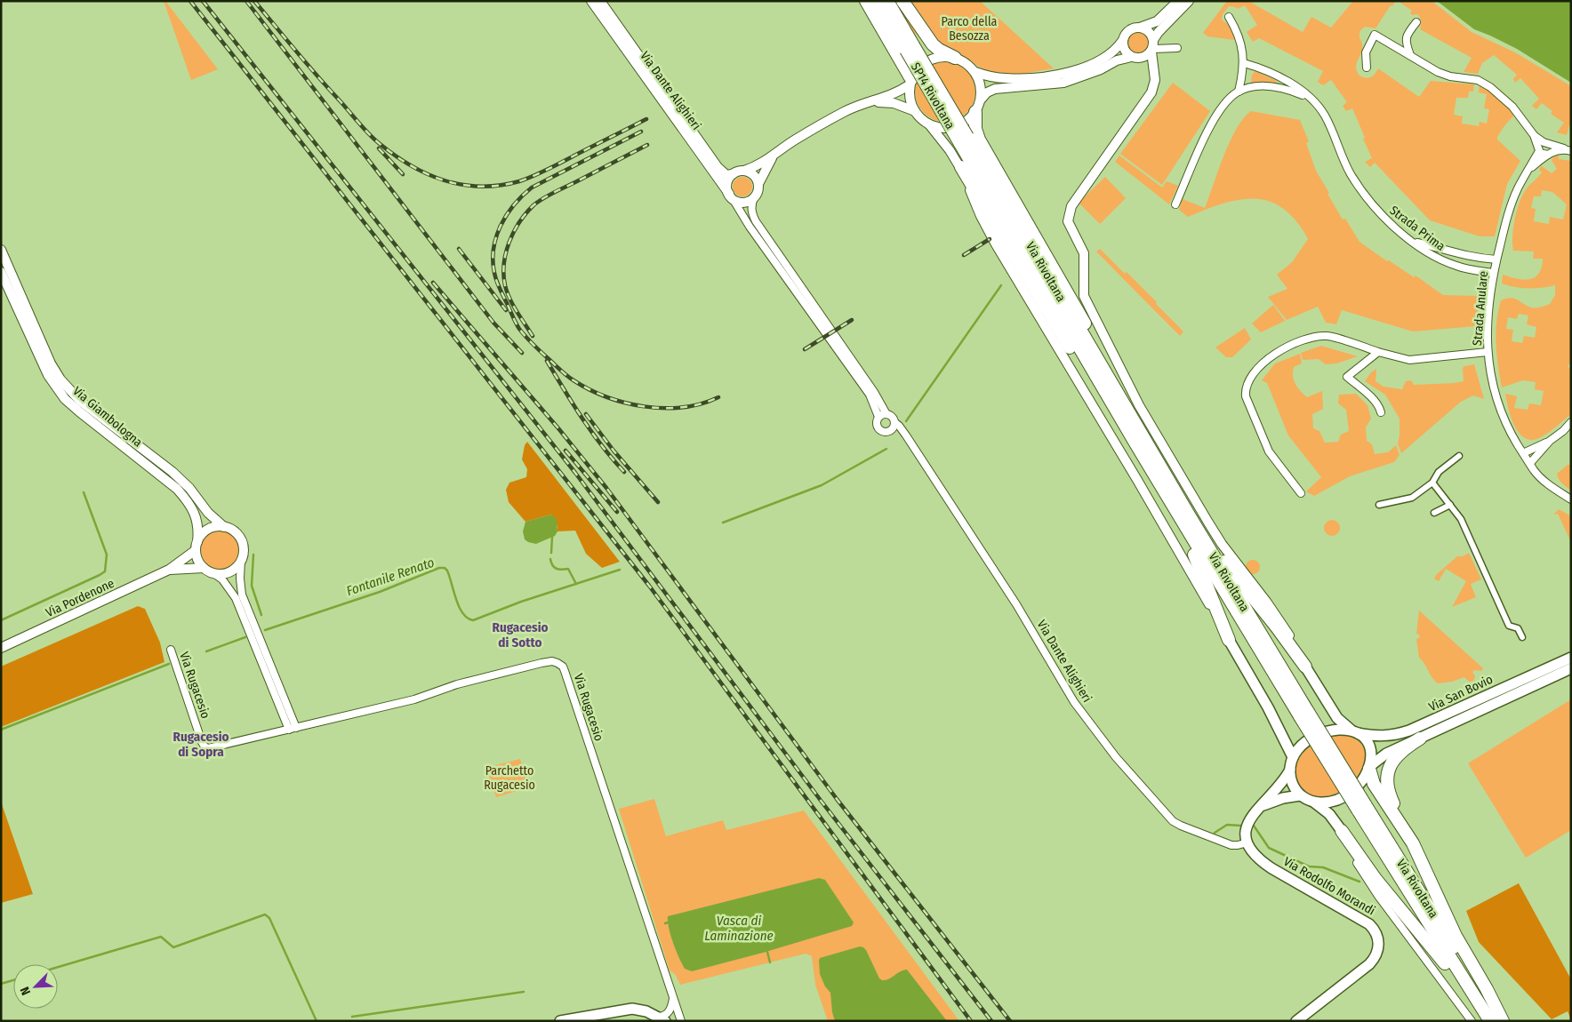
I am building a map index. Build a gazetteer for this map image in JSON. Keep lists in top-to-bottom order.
{
  "streets": {
    "highway": ["SP14 Rivoltana", "Via Rivoltana"],
    "main road": ["Via San Bovio", "Via Rodolfo Morandi"],
    "street": [
      "Via Dante Alighieri",
      "Strada Prima",
      "Strada Anulare",
      "Via Giambologna",
      "Via Pordenone",
      "Via Rugacesio"
    ]
  },
  "crossings": [
    ["Via Dante Alighieri", "Via Rodolfo Morandi"],
    ["SP14 Rivoltana", "Via Rivoltana"],
    ["Strada Prima", "Strada Anulare"],
    ["Via Giambologna", "Via Pordenone"]
  ],
  "districts": ["Rugacesio di Sotto", "Rugacesio di Sopra"],
  "water": ["Fontanile Renato", "Vasca di Laminazione"],
  "parks": ["Parco della Besozza", "Parchetto Rugacesio"],
  "north": "bottom left"
}
